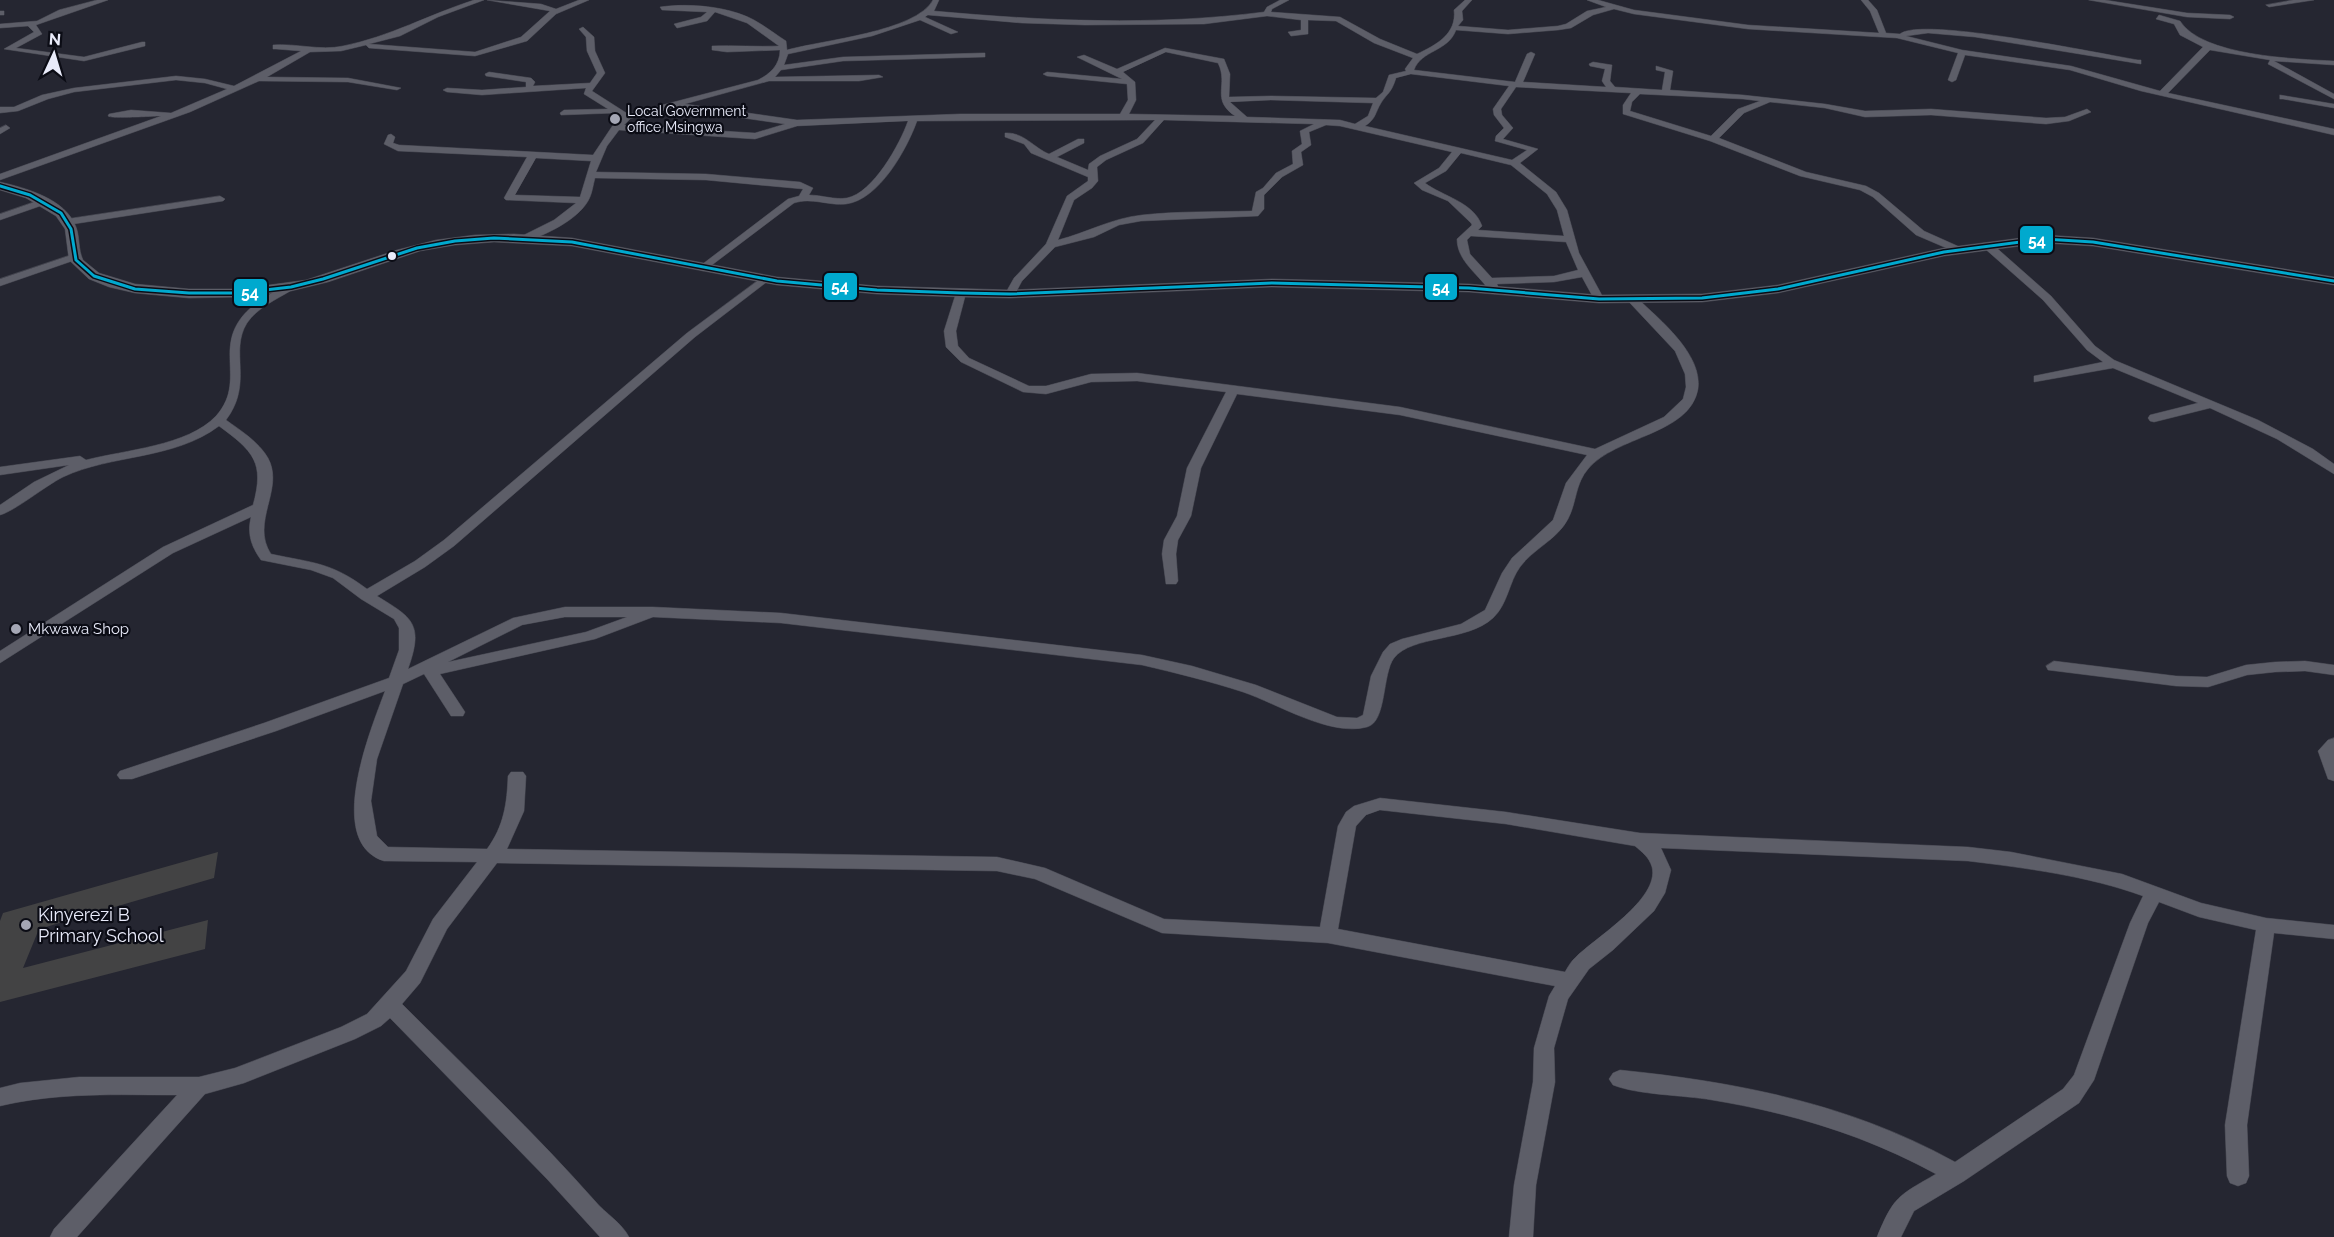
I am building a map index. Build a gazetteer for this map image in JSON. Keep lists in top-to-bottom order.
{
  "places": ["Local Government office Msingwa", "Mkwawa Shop", "Kinyerezi B Primary School"],
  "lines": ["transit line 54"],
  "north": "top"
}
